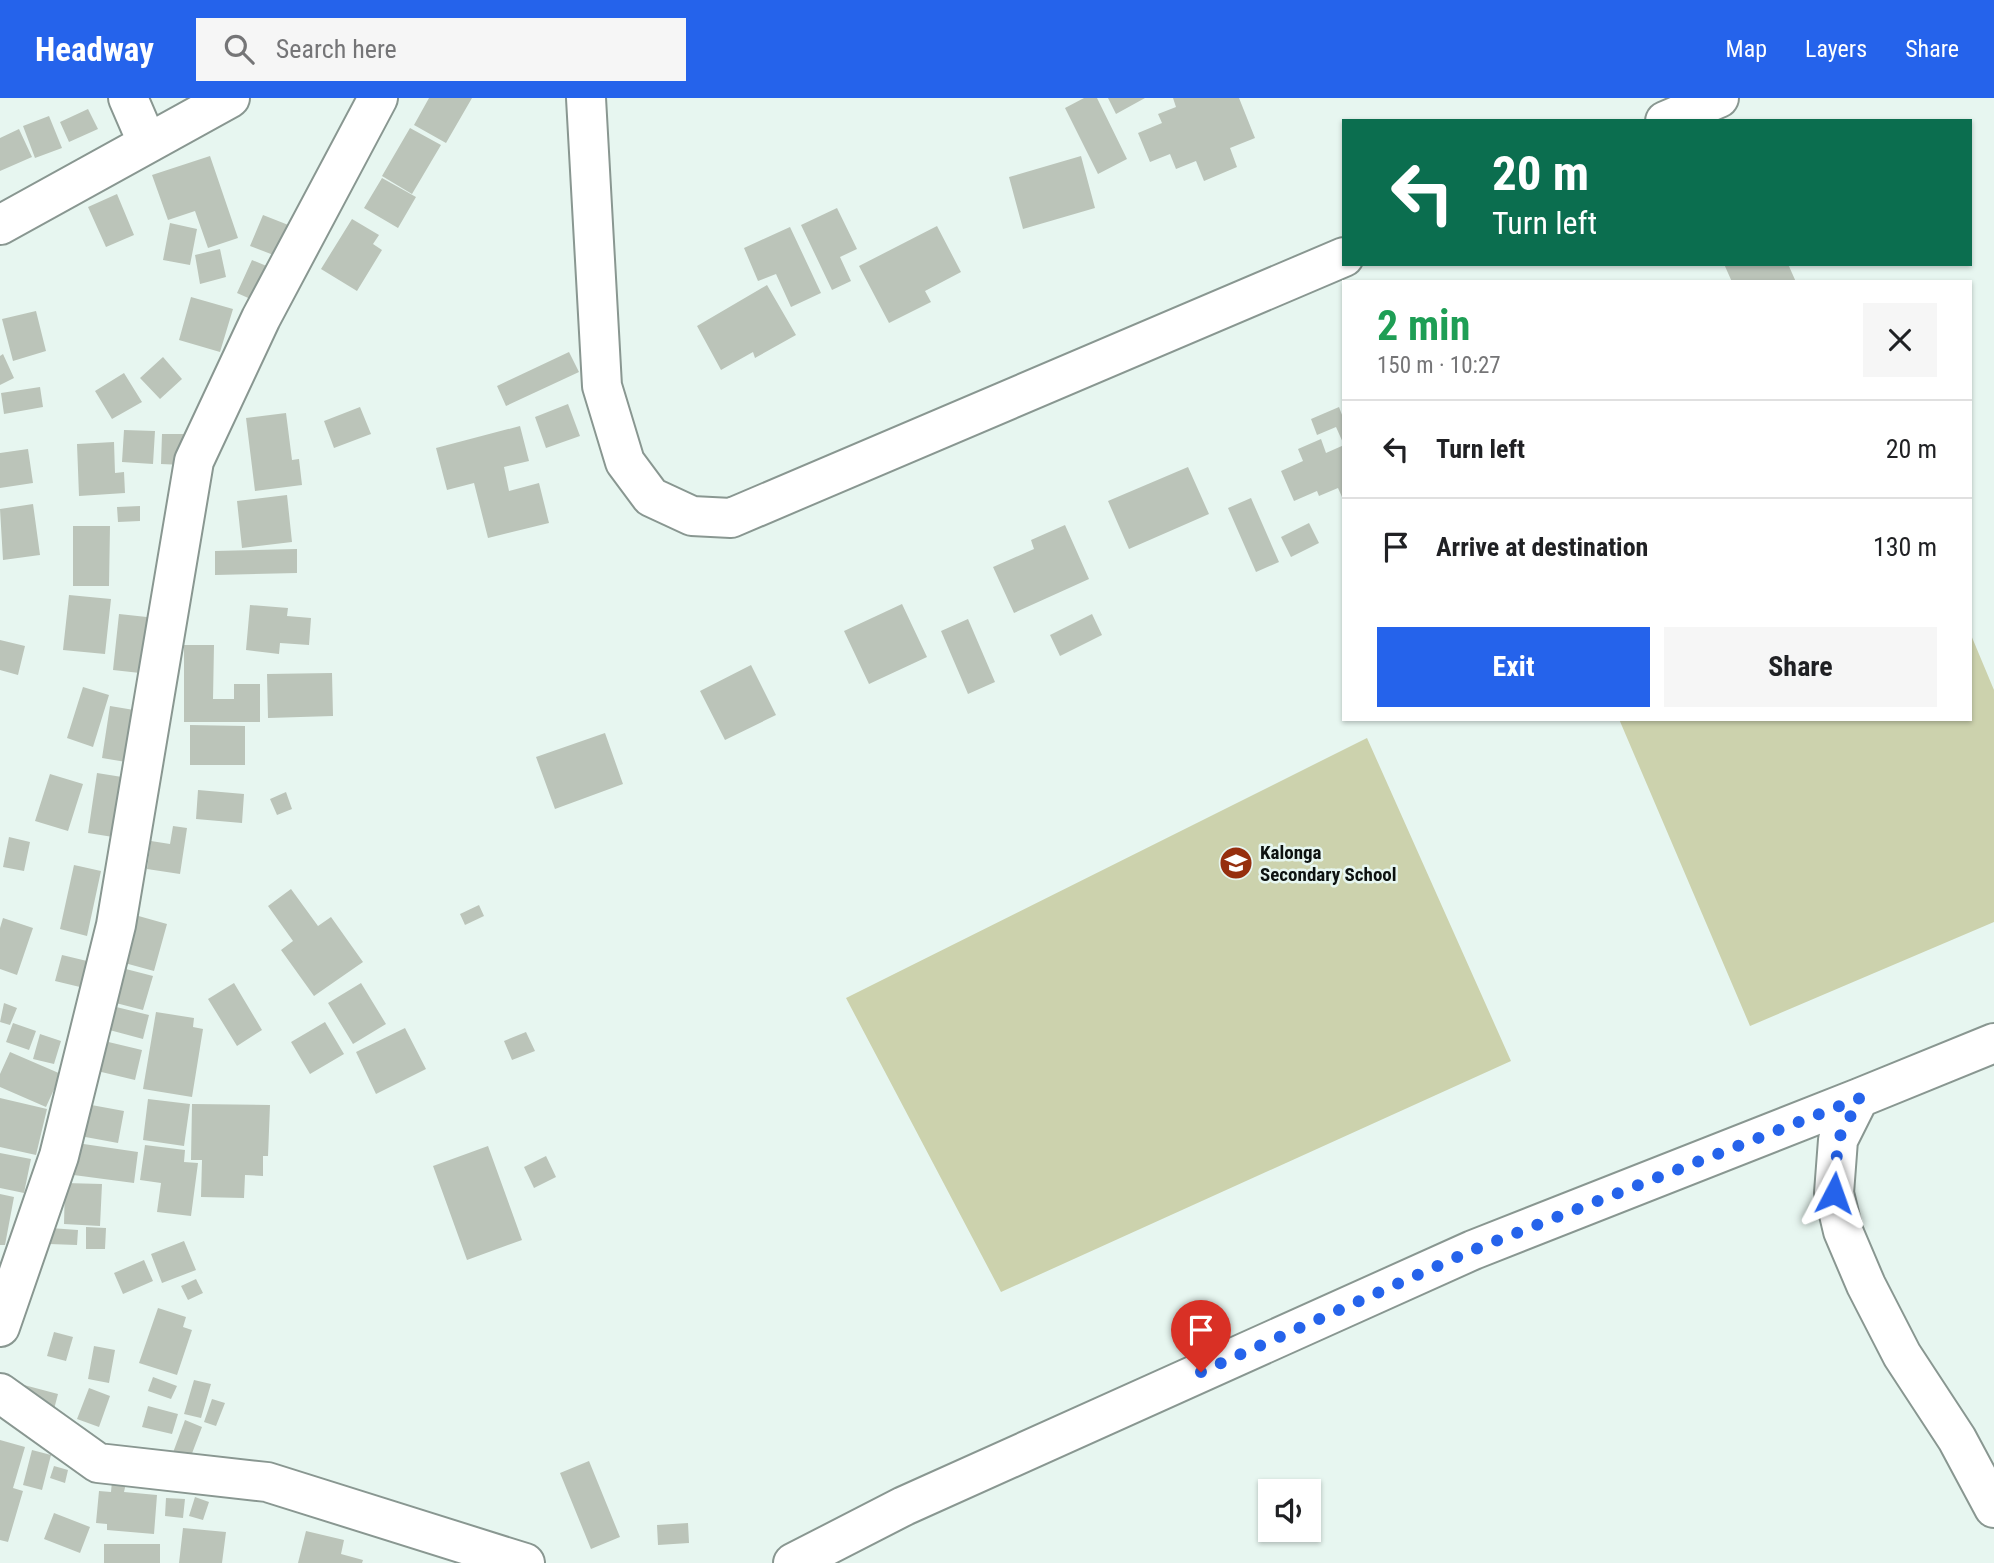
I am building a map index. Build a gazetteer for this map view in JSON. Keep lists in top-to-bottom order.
{
  "places": {
    "school or university": ["Kalonga Secondary School"]
  },
  "page": {
    "header": "Headway",
    "search": "Search here",
    "nav": ["Map", "Layers", "Share"],
    "turn": ["20 m", "Turn left"],
    "heading": ["2 min", "150 m · 10:27"],
    "list": [
      {
        "name": "Turn left",
        "value": "20 m"
      },
      {
        "name": "Arrive at destination",
        "value": "130 m"
      }
    ],
    "buttons": ["Exit", "Share"]
  }
}
